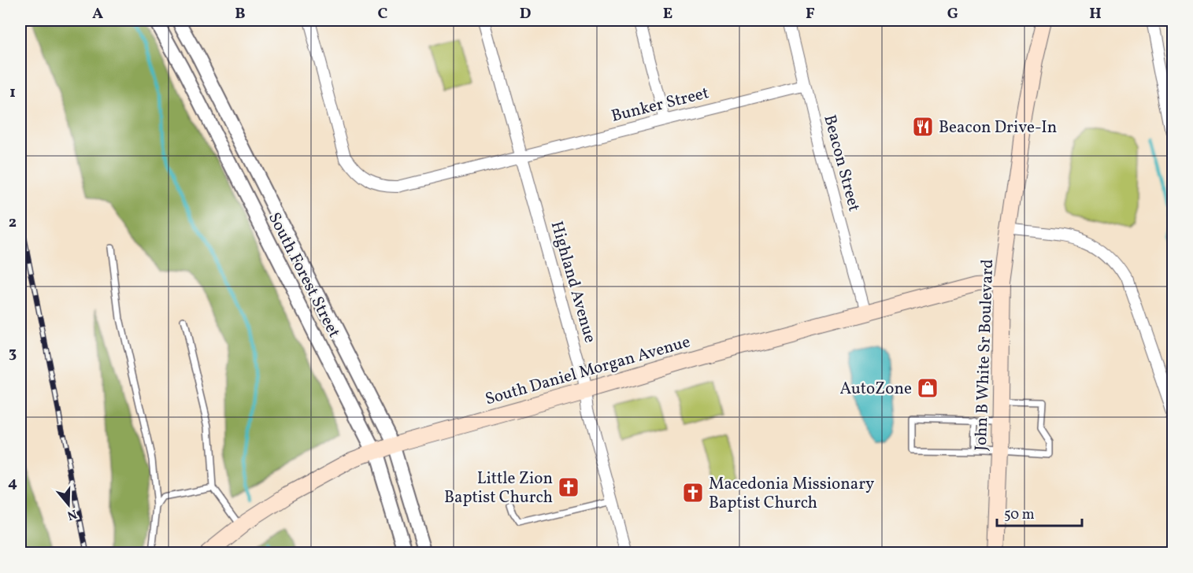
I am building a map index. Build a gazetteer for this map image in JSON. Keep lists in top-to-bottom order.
{
  "streets": {
    "main road": ["John B White Sr Boulevard", "South Daniel Morgan Avenue"],
    "street": [
      "Bunker Street",
      "Beacon Street",
      "South Forest Street",
      "Highland Avenue"
    ]
  },
  "crossings": [
    ["Bunker Street", "Beacon Street"],
    ["Bunker Street", "Highland Avenue"],
    ["Beacon Street", "South Daniel Morgan Avenue"],
    ["South Forest Street", "South Daniel Morgan Avenue"],
    ["Highland Avenue", "South Daniel Morgan Avenue"],
    ["John B White Sr Boulevard", "South Daniel Morgan Avenue"]
  ],
  "places": {
    "restaurant": ["Beacon Drive-In"],
    "shop": ["AutoZone"],
    "church": ["Little Zion Baptist Church", "Macedonia Missionary Baptist Church"]
  },
  "scale_bar": "50 m",
  "north": "bottom",
  "grid": {
    "columns": [
      "A",
      "B",
      "C",
      "D",
      "E",
      "F",
      "G",
      "H"
    ],
    "rows": [
      "1",
      "2",
      "3",
      "4"
    ]
  }
}
